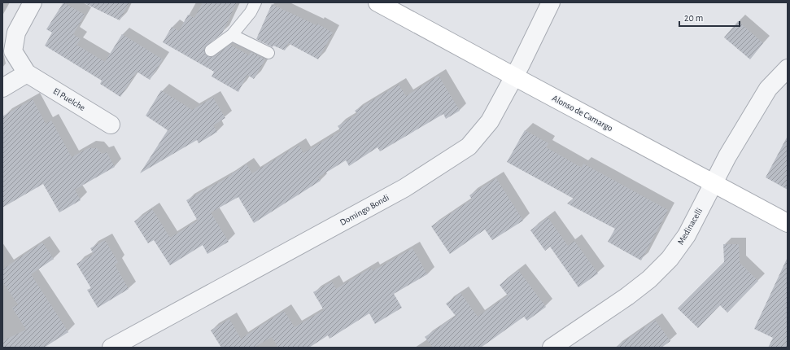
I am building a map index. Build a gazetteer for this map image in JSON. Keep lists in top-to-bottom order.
{
  "streets": {
    "street": [
      "El Puelche",
      "Alonso de Camargo",
      "Domingo Bondi",
      "Medinacelli"
    ]
  },
  "crossings": [
    ["Alonso de Camargo", "Domingo Bondi"],
    ["Alonso de Camargo", "Medinacelli"]
  ],
  "scale_bar": "20 m"
}
